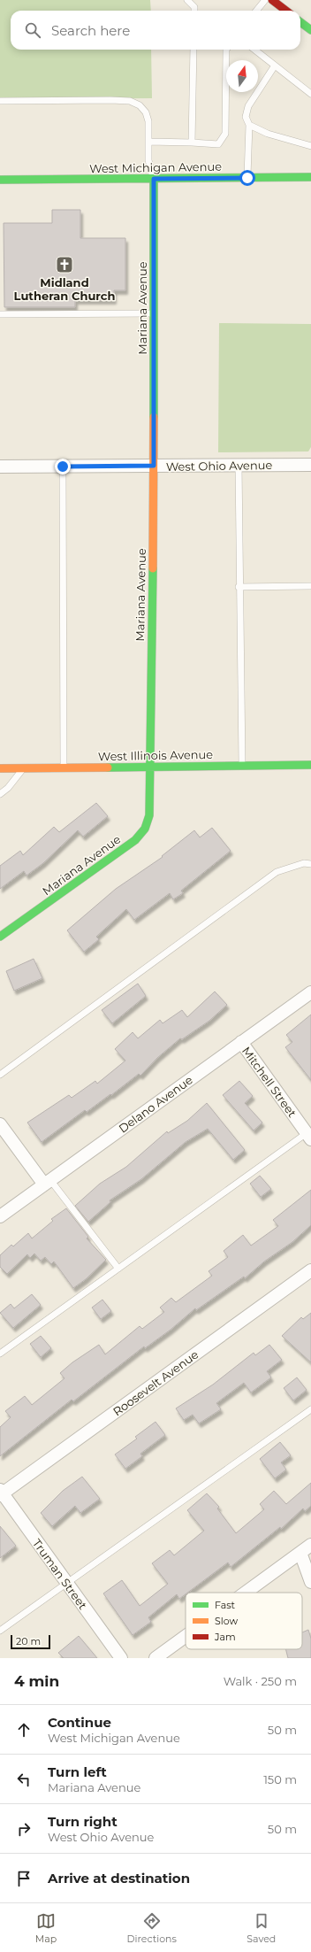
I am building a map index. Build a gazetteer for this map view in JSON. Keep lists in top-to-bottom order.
{
  "streets": {
    "street": [
      "West Michigan Avenue",
      "Mariana Avenue",
      "West Ohio Avenue",
      "West Illinois Avenue",
      "Mitchell Street",
      "Delano Avenue",
      "Roosevelt Avenue",
      "Truman Street"
    ]
  },
  "crossings": [
    ["West Michigan Avenue", "Mariana Avenue"],
    ["Mariana Avenue", "West Ohio Avenue"],
    ["Mariana Avenue", "West Illinois Avenue"],
    ["Mitchell Street", "Delano Avenue"],
    ["Roosevelt Avenue", "Truman Street"]
  ],
  "places": {
    "church": ["Midland Lutheran Church"]
  },
  "legend": ["Fast", "Slow", "Jam"],
  "scale_bar": "20 m",
  "north": "top",
  "page": {
    "search": "Search here",
    "scale": "20 m",
    "heading": ["4 min", "Walk · 250 m"],
    "list": [
      ["Continue", "West Michigan Avenue", "50 m"],
      ["Turn left", "Mariana Avenue", "150 m"],
      ["Turn right", "West Ohio Avenue", "50 m"],
      "Arrive at destination"
    ],
    "nav": ["Map", "Directions", "Saved"]
  }
}
